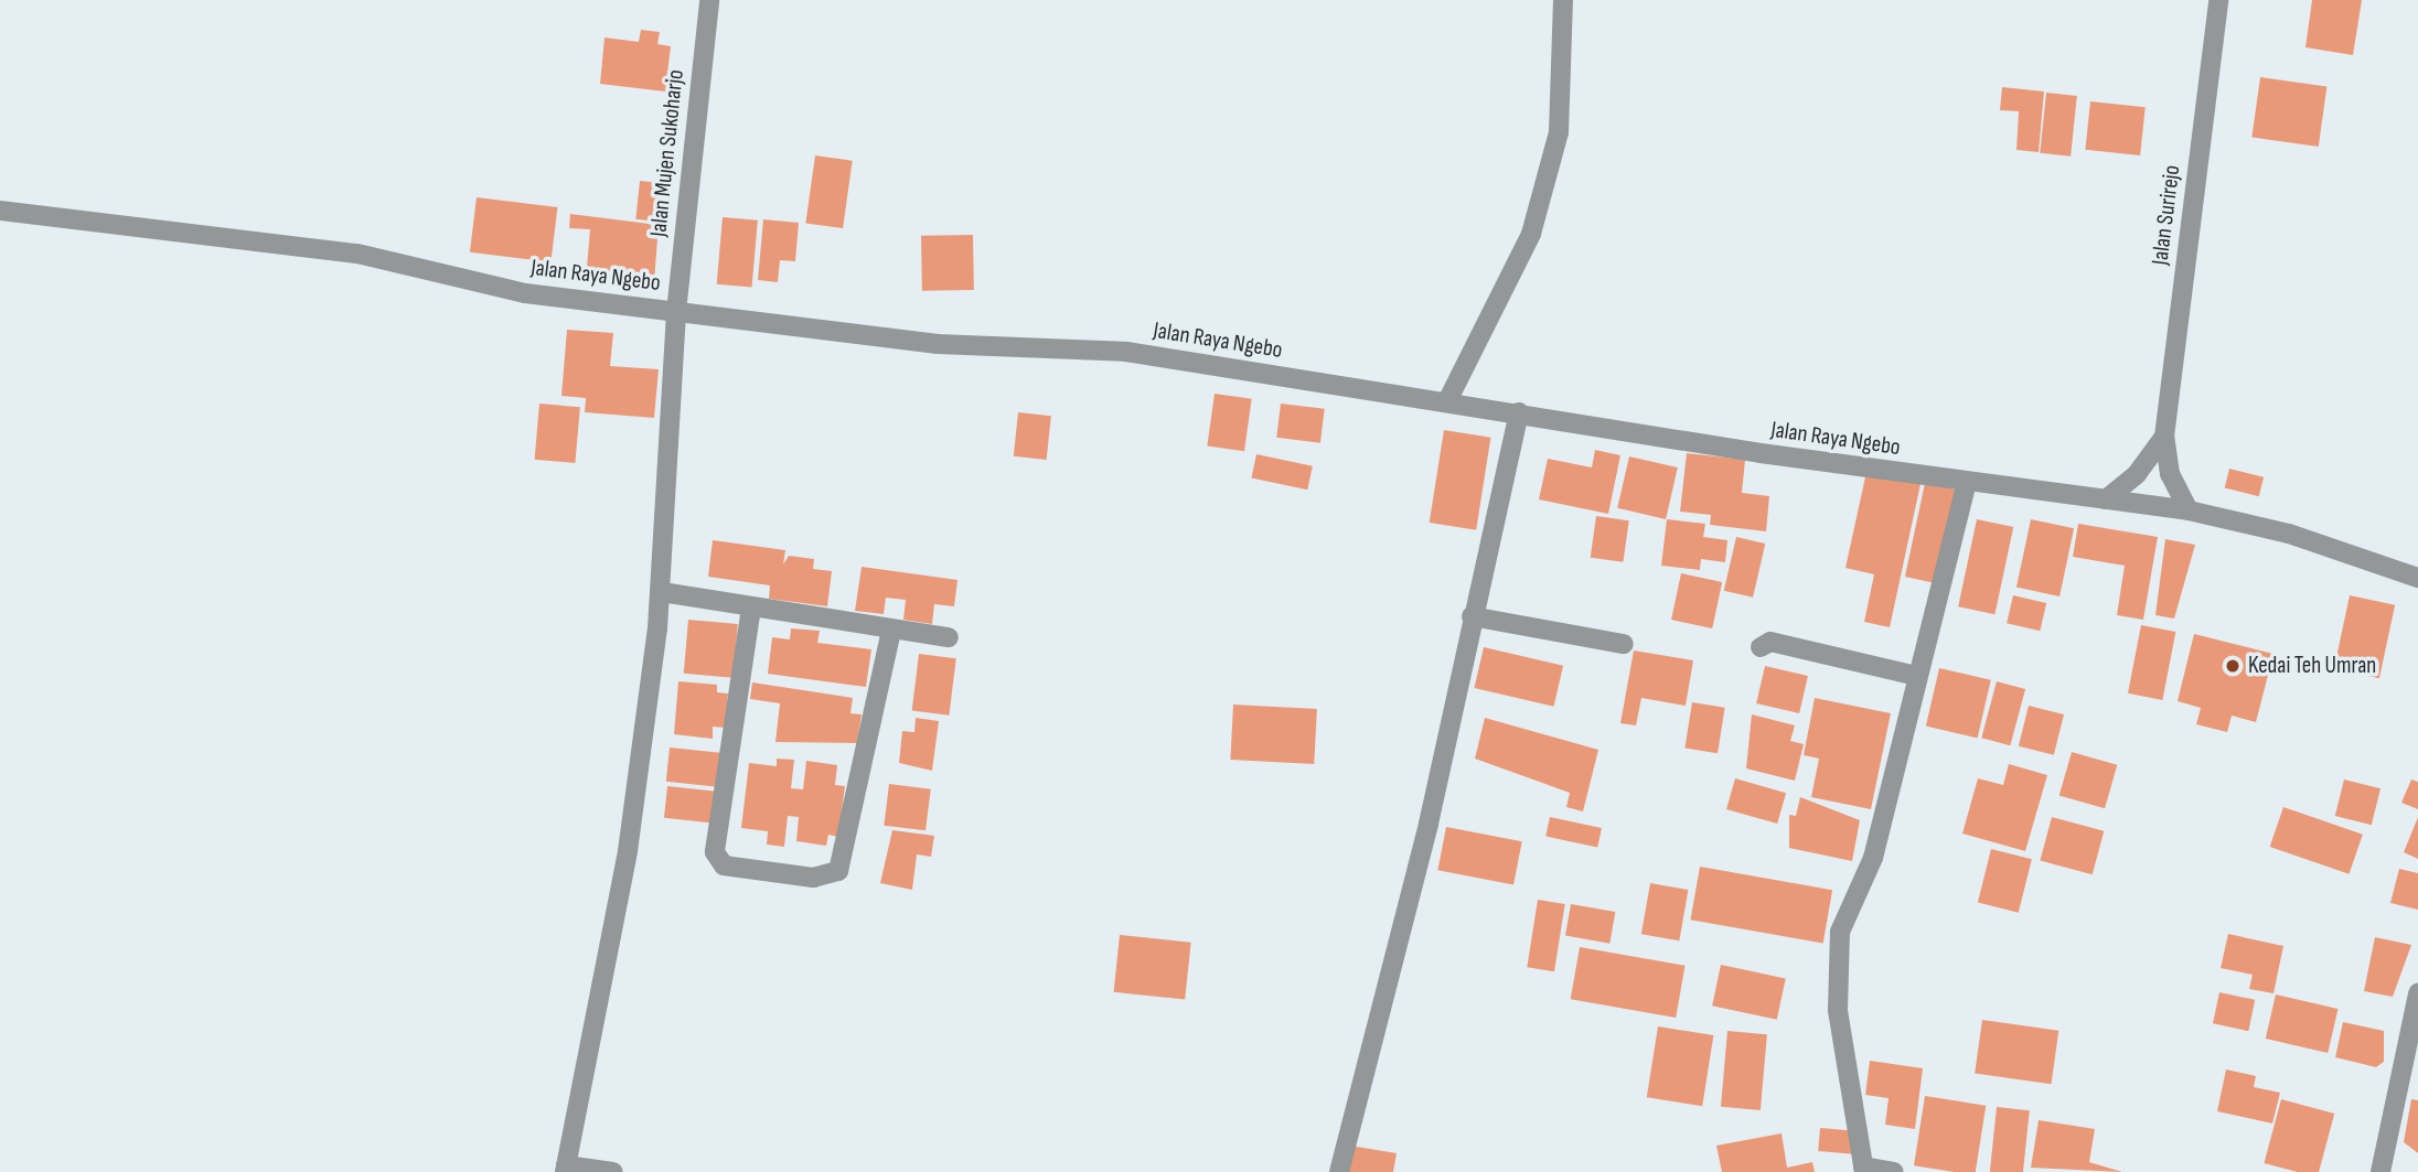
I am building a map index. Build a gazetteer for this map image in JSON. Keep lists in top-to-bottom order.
{
  "streets": {
    "street": ["Jalan Mujen Sukoharjo", "Jalan Surirejo", "Jalan Raya Ngebo"]
  },
  "crossings": [
    ["Jalan Mujen Sukoharjo", "Jalan Raya Ngebo"],
    ["Jalan Surirejo", "Jalan Raya Ngebo"]
  ],
  "places": ["Kedai Teh Umran"]
}
